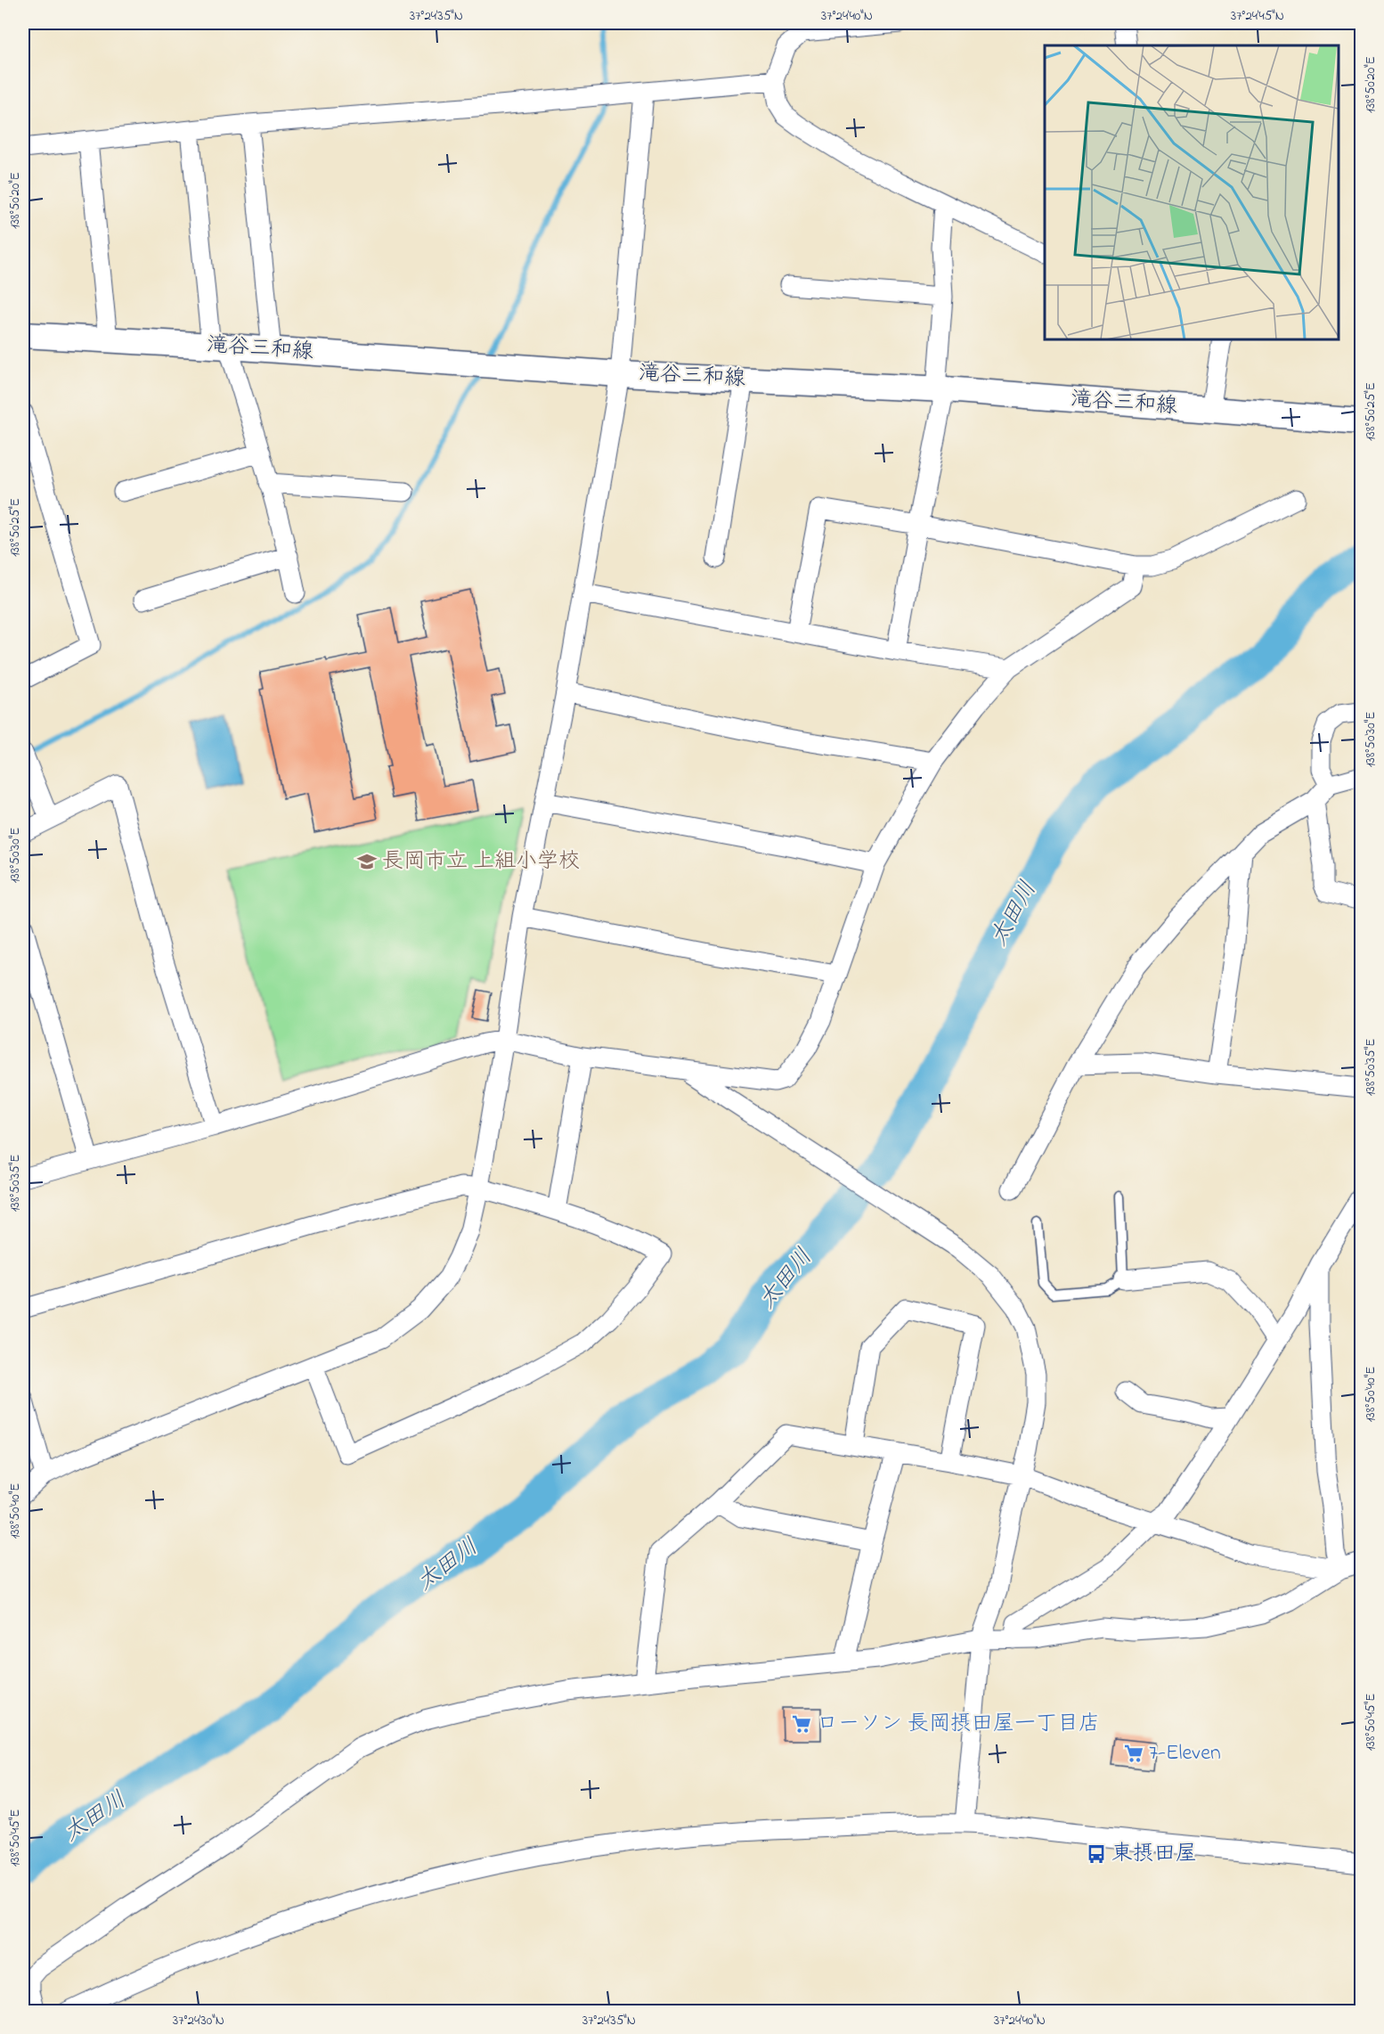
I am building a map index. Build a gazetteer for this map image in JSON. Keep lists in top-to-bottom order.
{
  "streets": {
    "main road": ["滝谷三和線"]
  },
  "water": ["太田川"],
  "places": {
    "school or university": ["長岡市立 上組小学校"],
    "supermarket": ["ローソン 長岡摂田屋一丁目店", "7-Eleven"],
    "bus stop": ["東摂田屋"]
  },
  "coordinates": [
    "37°24'35\"N",
    "37°24'40\"N",
    "37°24'45\"N",
    "138°50'20\"E",
    "138°50'25\"E",
    "138°50'30\"E",
    "138°50'35\"E",
    "138°50'40\"E",
    "138°50'45\"E",
    "37°24'30\"N"
  ]
}
